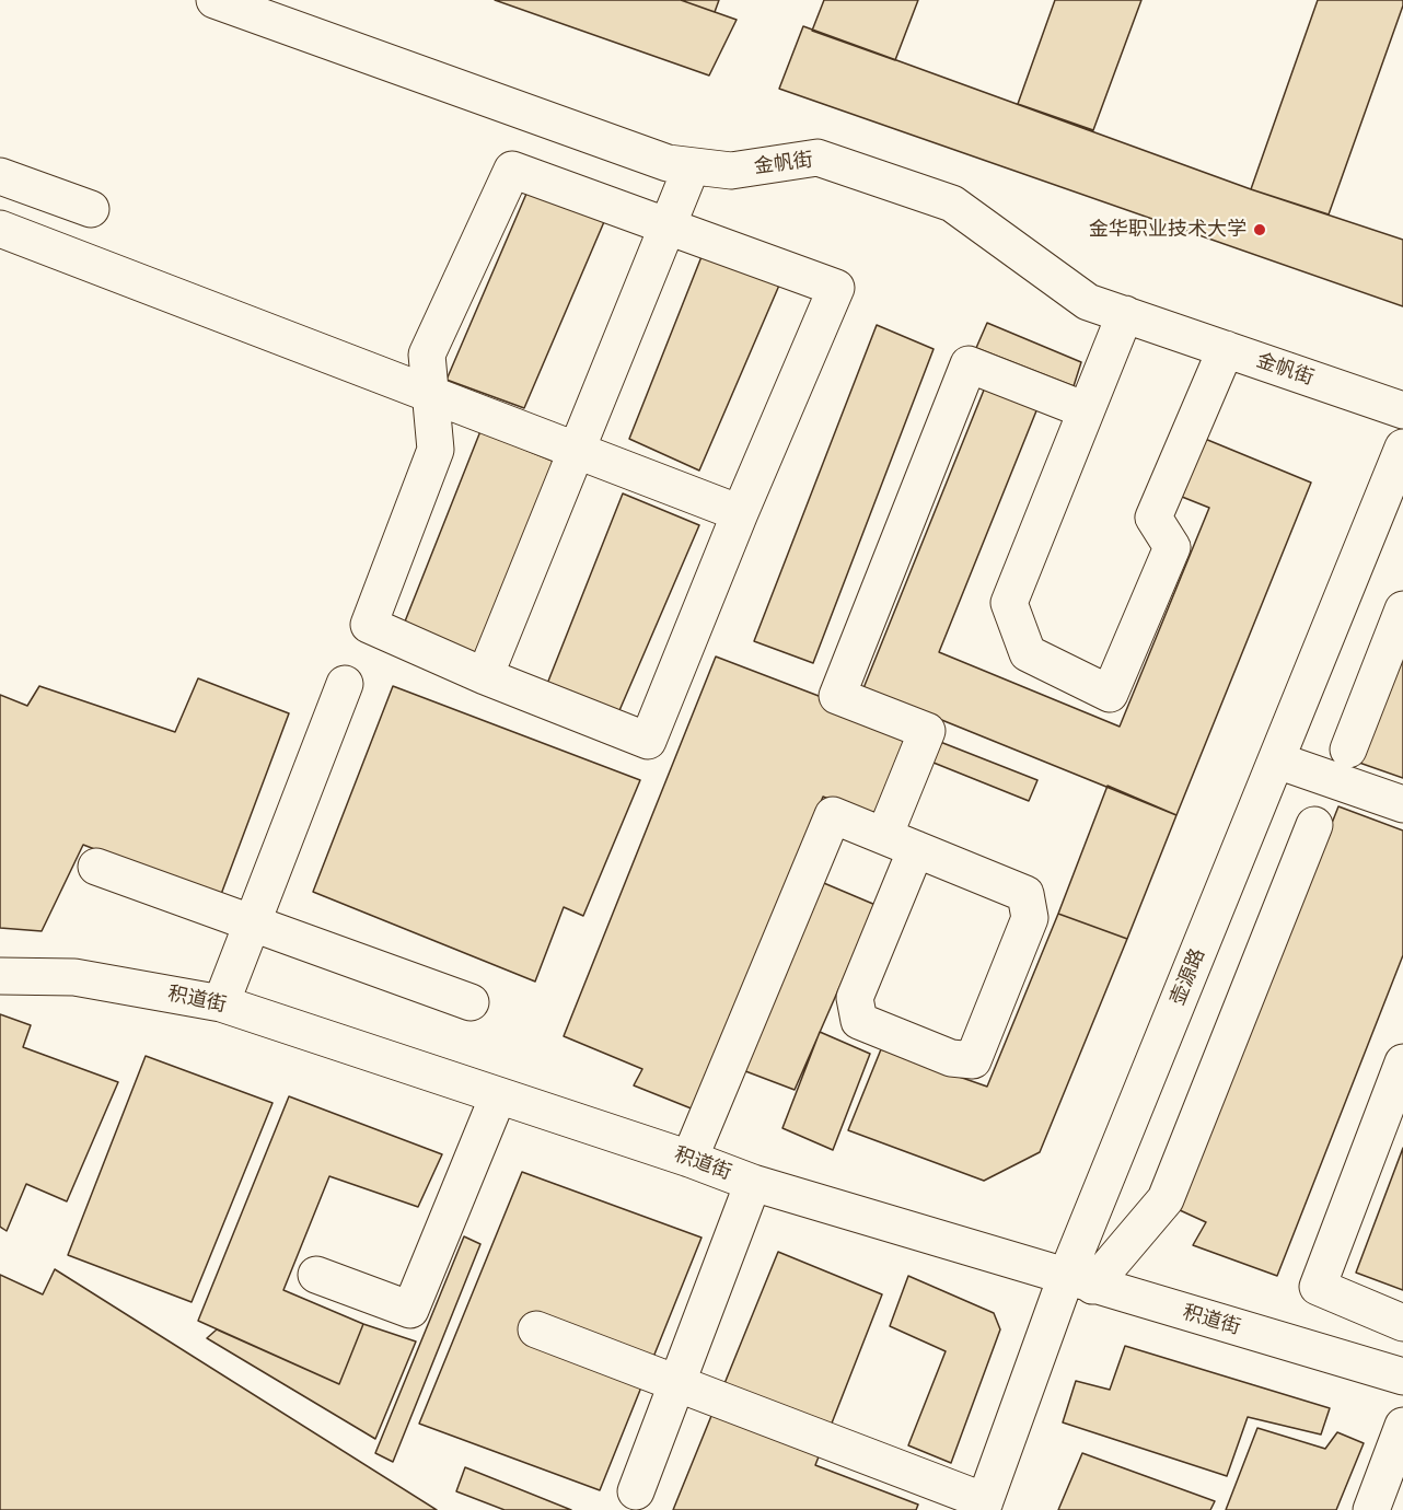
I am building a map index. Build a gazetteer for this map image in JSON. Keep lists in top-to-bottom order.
{
  "streets": {
    "street": ["金帆街", "壶源路", "积道街"]
  },
  "crossings": [
    ["壶源路", "积道街"]
  ],
  "places": ["金华职业技术大学"]
}
